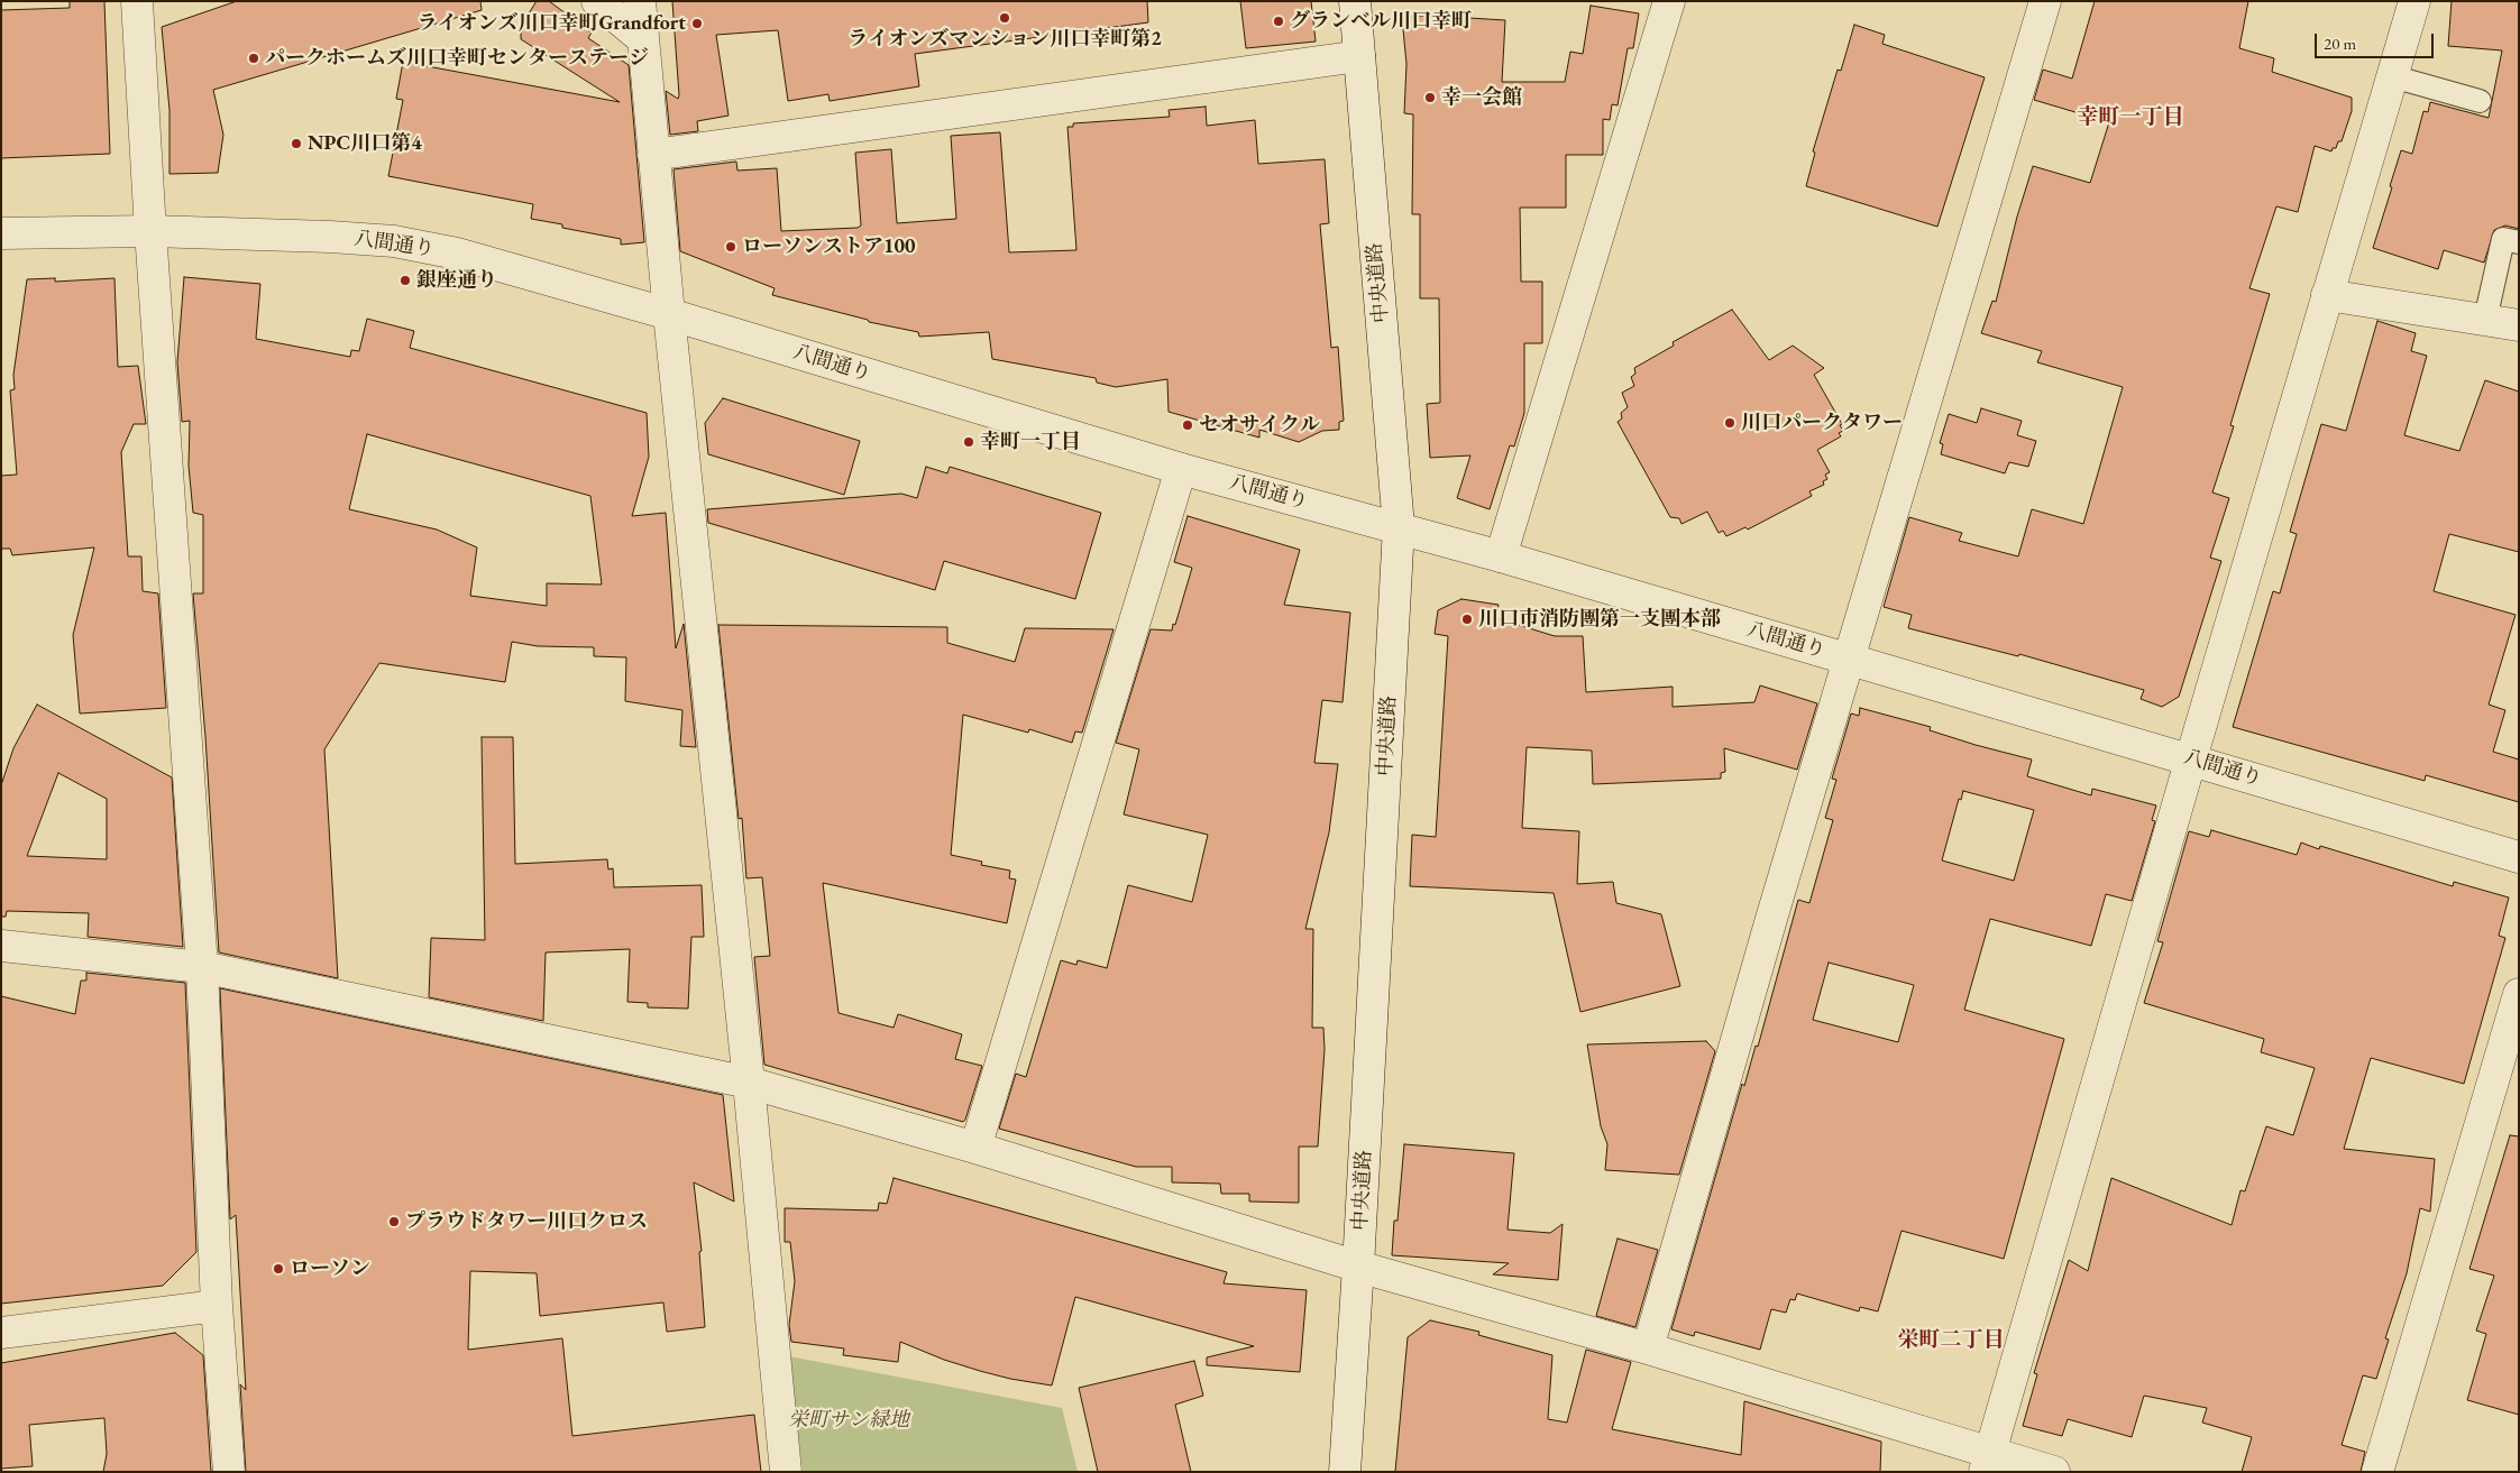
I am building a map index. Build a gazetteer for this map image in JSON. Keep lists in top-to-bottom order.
{
  "streets": {
    "street": ["八間通り", "中央道路"]
  },
  "crossings": [
    ["八間通り", "中央道路"]
  ],
  "districts": ["幸町一丁目", "栄町二丁目"],
  "parks": ["栄町サン緑地"],
  "places": [
    "ライオンズマンション川口幸町第2",
    "グランベル川口幸町",
    "ライオンズ川口幸町Grandfort",
    "パークホームズ川口幸町センターステージ",
    "幸一会館",
    "NPC川口第4",
    "ローソンストア100",
    "銀座通り",
    "川口パークタワー",
    "セオサイクル",
    "幸町一丁目",
    "川口市消防團第一支團本部",
    "プラウドタワー川口クロス",
    "ローソン"
  ],
  "scale_bar": "20 m"
}
